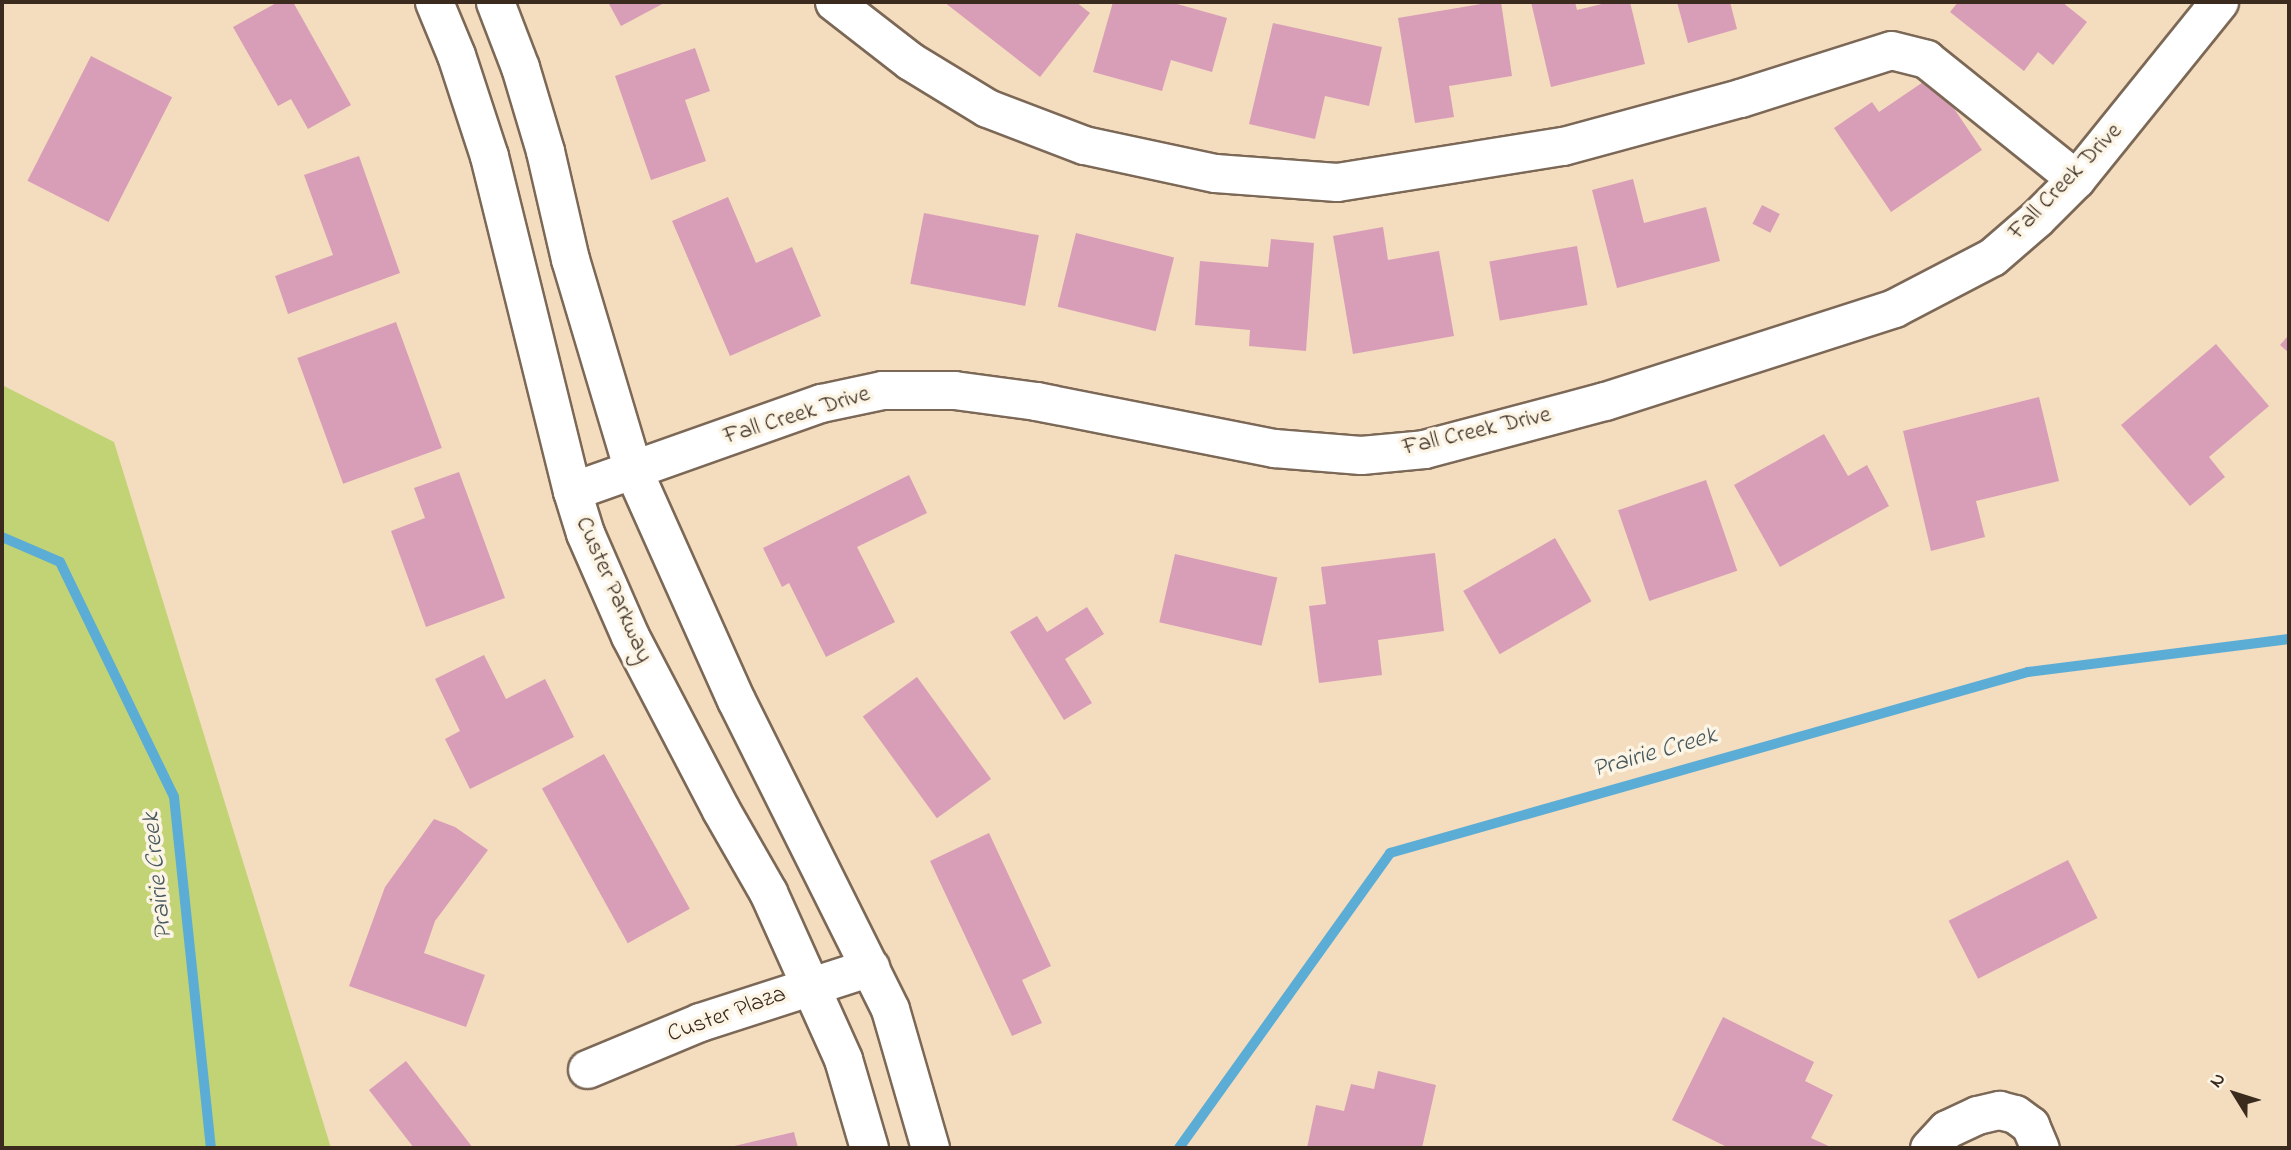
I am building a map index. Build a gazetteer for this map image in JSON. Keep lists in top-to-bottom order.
{
  "streets": {
    "street": ["Fall Creek Drive", "Custer Parkway", "Custer Plaza"]
  },
  "crossings": [
    ["Fall Creek Drive", "Custer Parkway"],
    ["Custer Parkway", "Custer Plaza"]
  ],
  "water": ["Prairie Creek"],
  "north": "top left"
}
